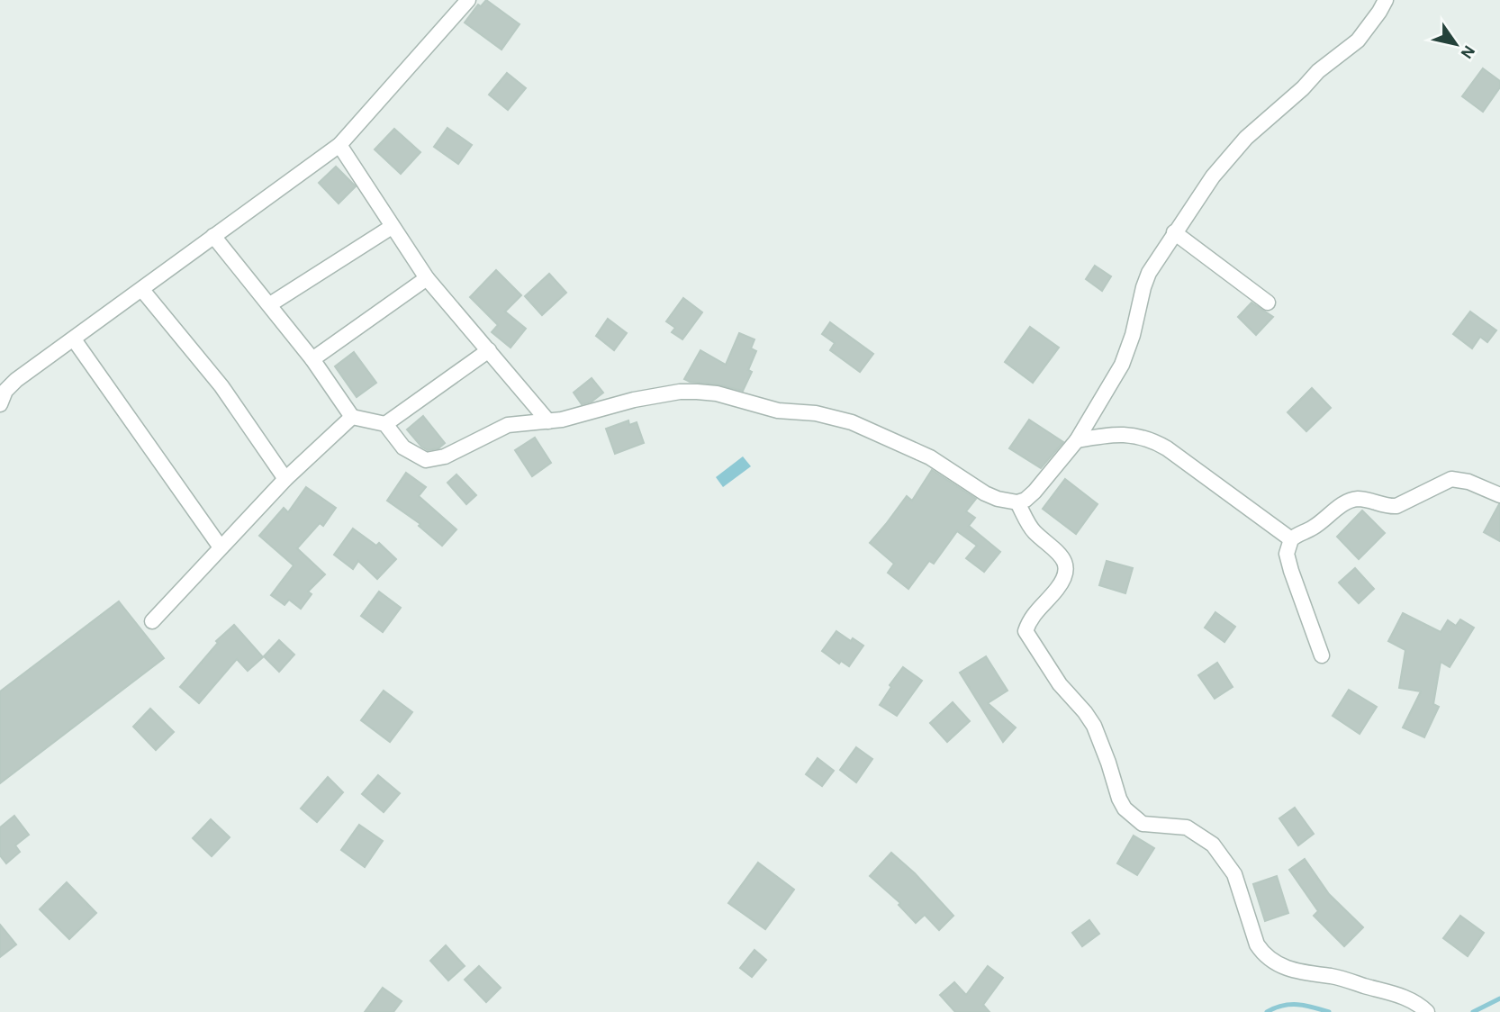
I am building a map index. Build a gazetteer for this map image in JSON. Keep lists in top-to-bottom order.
{
  "north": "bottom right"
}
